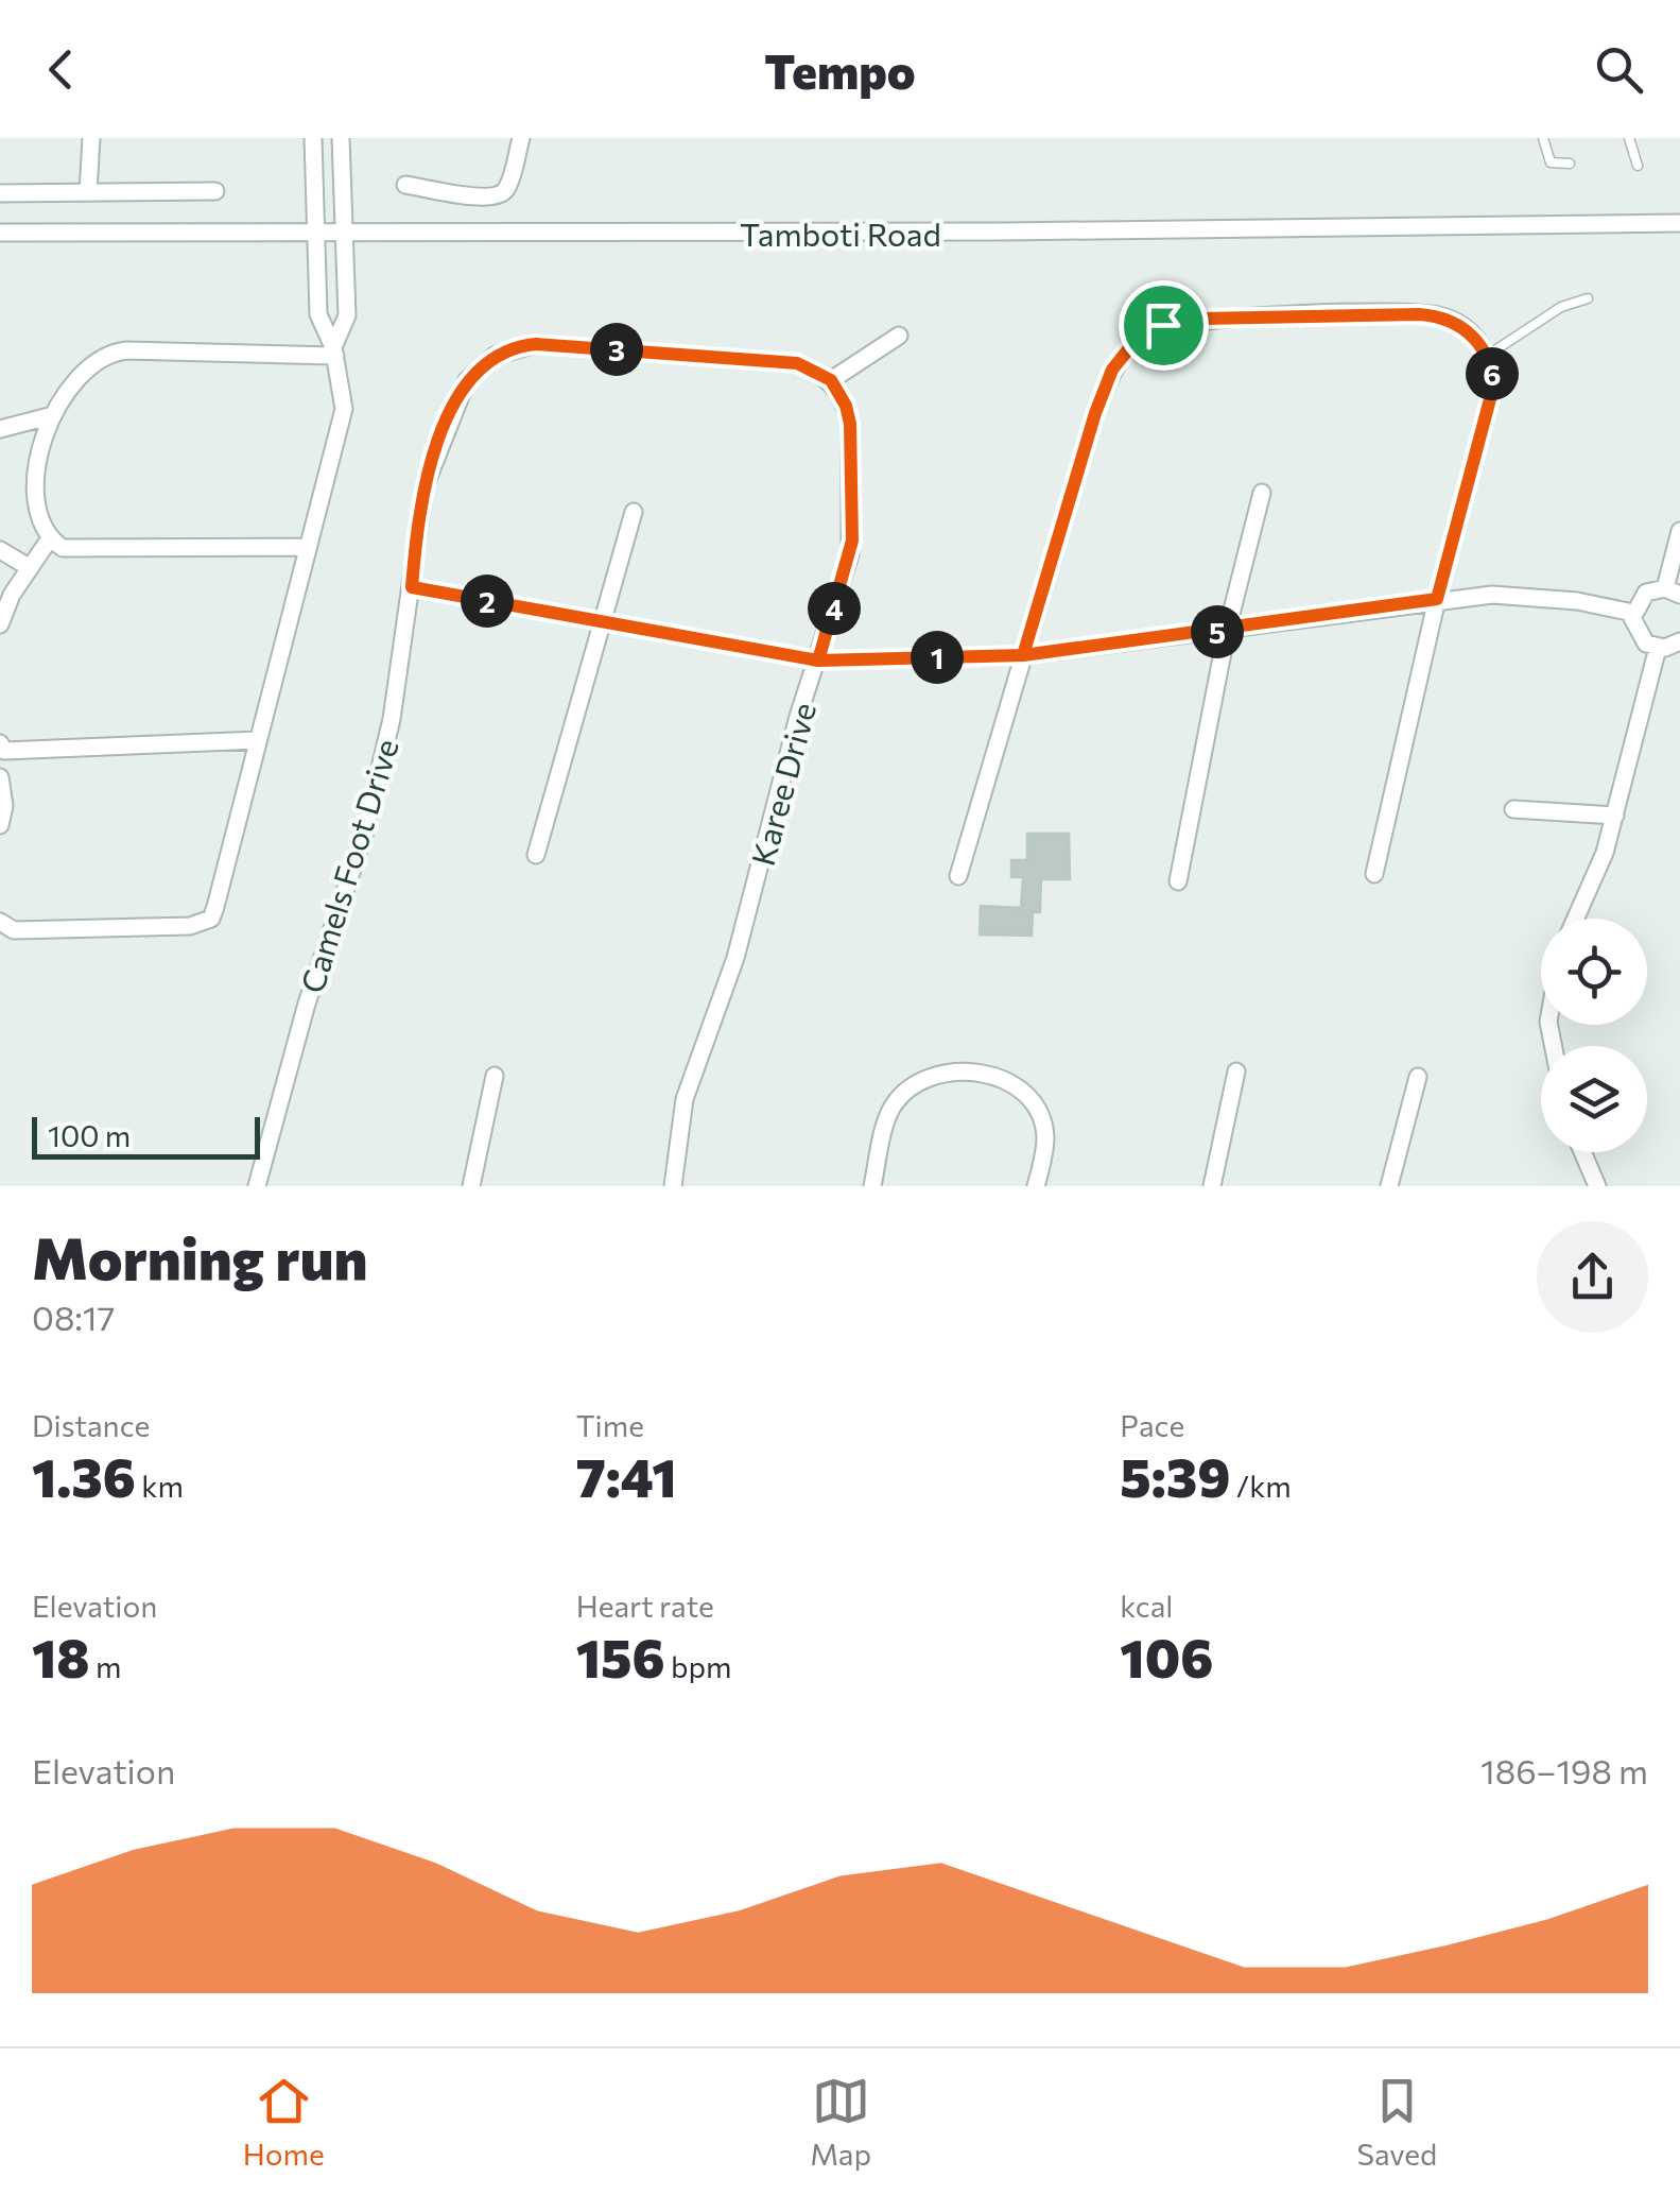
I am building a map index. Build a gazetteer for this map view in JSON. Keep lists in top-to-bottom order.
{
  "streets": {
    "street": ["Tamboti Road", "Karee Drive", "Camels Foot Drive"]
  },
  "crossings": [
    ["Karee Drive", "Camels Foot Drive"]
  ],
  "scale_bar": "100 m",
  "page": {
    "header": "Tempo",
    "pins": [
      "3",
      "6",
      "2",
      "4",
      "5",
      "1"
    ],
    "scale": "100 m",
    "heading": ["Morning run", "08:17"],
    "stats": [
      ["Distance", "1.36 km"],
      ["Time", "7:41"],
      ["Pace", "5:39 /km"],
      ["Elevation", "18 m"],
      ["Heart rate", "156 bpm"],
      ["kcal", "106"]
    ],
    "chart": ["Elevation", "186–198 m"],
    "tabs": ["Home", "Map", "Saved"]
  }
}
